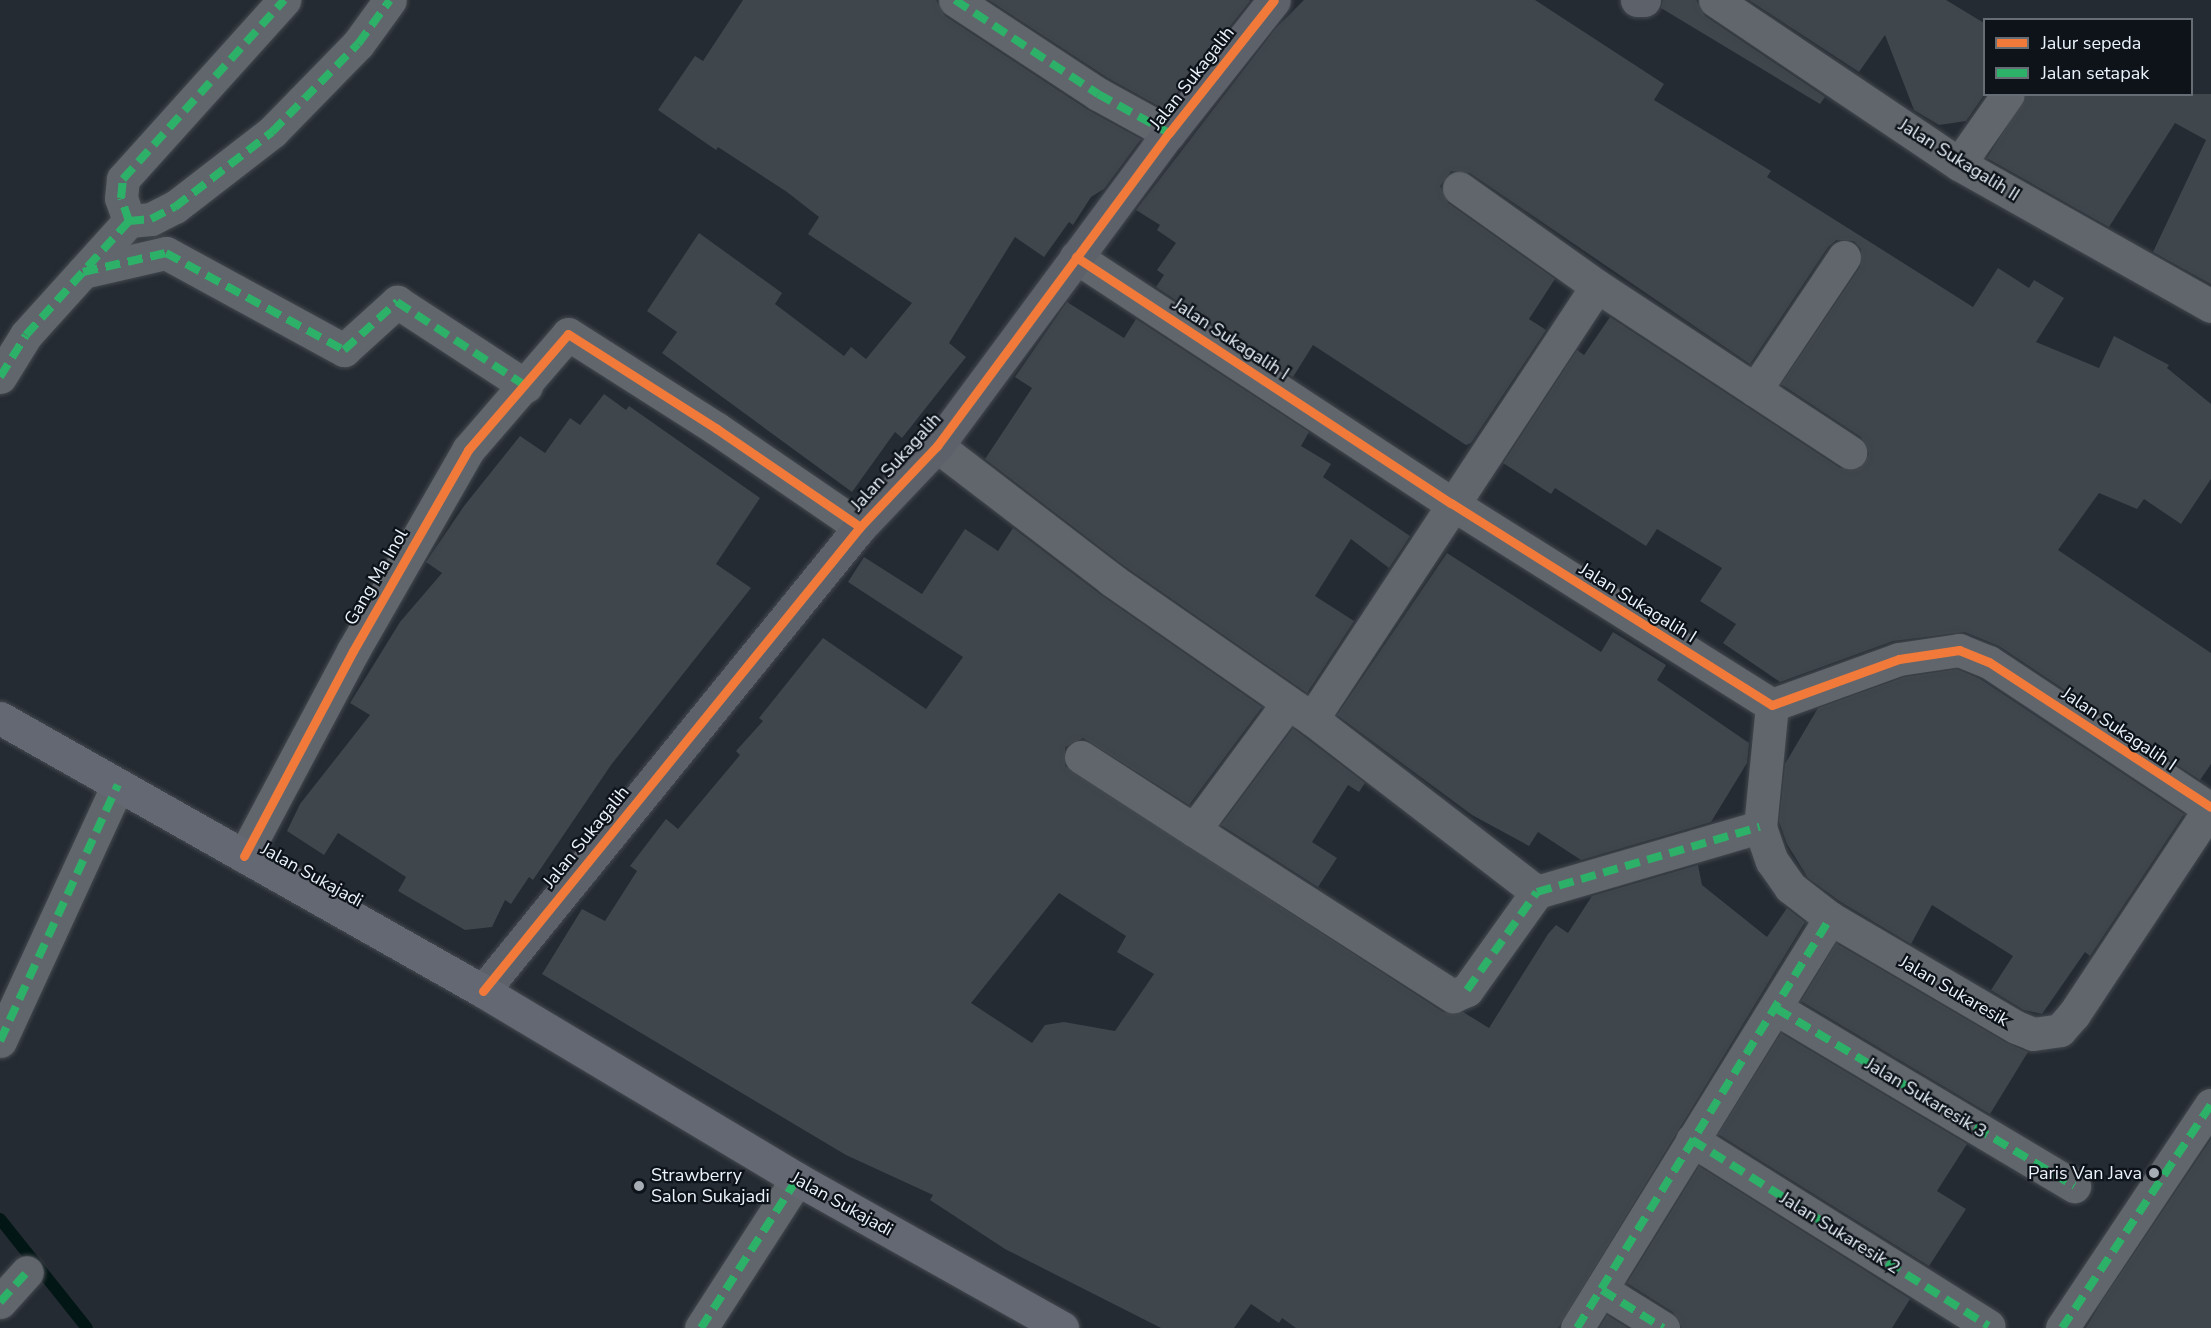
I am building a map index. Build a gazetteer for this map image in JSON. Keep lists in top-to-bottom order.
{
  "streets": {
    "main road": ["Jalan Sukajadi"],
    "street": [
      "Jalan Sukagalih",
      "Jalan Sukagalih II",
      "Jalan Sukagalih I",
      "Gang Ma Inol",
      "Jalan Sukaresik",
      "Jalan Sukaresik 3",
      "Jalan Sukaresik 2"
    ]
  },
  "crossings": [
    ["Jalan Sukagalih", "Jalan Sukagalih I"],
    ["Jalan Sukagalih", "Gang Ma Inol"],
    ["Jalan Sukagalih", "Jalan Sukajadi"],
    ["Jalan Sukagalih I", "Jalan Sukaresik"],
    ["Gang Ma Inol", "Jalan Sukajadi"]
  ],
  "places": ["Paris Van Java", "Strawberry Salon Sukajadi"],
  "legend": ["Jalur sepeda", "Jalan setapak"]
}
